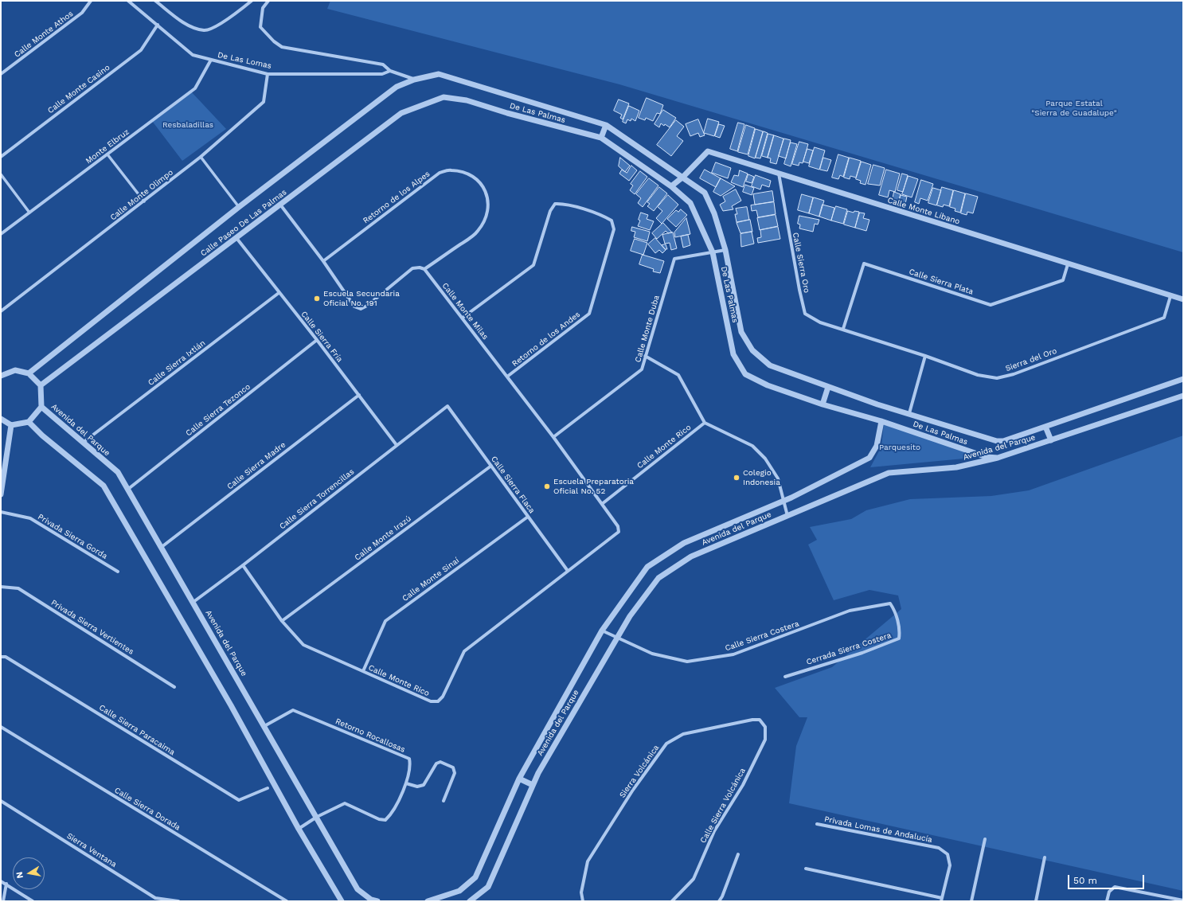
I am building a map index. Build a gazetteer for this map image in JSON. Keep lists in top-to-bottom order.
{
  "streets": {
    "street": [
      "Calle Monte Athos",
      "De Las Lomas",
      "Calle Monte Casino",
      "De Las Palmas",
      "Monte Elbruz",
      "Calle Monte Olimpo",
      "Retorno de los Alpes",
      "Calle Monte Líbano",
      "Calle Paseo De Las Palmas",
      "Calle Sierra Oro",
      "Calle Sierra Plata",
      "Calle Monte Milas",
      "Calle Monte Duba",
      "Calle Sierra Fría",
      "Retorno de los Andes",
      "Sierra del Oro",
      "Calle Sierra Ixtlán",
      "Calle Sierra Tezonco",
      "Avenida del Parque",
      "Calle Monte Rico",
      "Calle Sierra Madre",
      "Calle Sierra Flaca",
      "Calle Sierra Torrencillas",
      "Privada Sierra Gorda",
      "Calle Monte Irazú",
      "Calle Monte Sinaí",
      "Privada Sierra Vertientes",
      "Calle Sierra Costera",
      "Cerrada Sierra Costera",
      "Calle Sierra Paracaima",
      "Retorno Rocallosas",
      "Sierra Volcánica",
      "Calle Sierra Volcánica",
      "Calle Sierra Dorada",
      "Privada Lomas de Andalucía",
      "Sierra Ventana"
    ]
  },
  "crossings": [
    ["De Las Lomas", "Calle Monte Casino"],
    ["De Las Lomas", "Monte Elbruz"],
    ["De Las Lomas", "Calle Monte Olimpo"],
    ["De Las Palmas", "Calle Monte Líbano"],
    ["De Las Palmas", "Calle Paseo De Las Palmas"],
    ["De Las Palmas", "Calle Monte Duba"],
    ["De Las Palmas", "Avenida del Parque"],
    ["Retorno de los Alpes", "Calle Monte Milas"],
    ["Calle Monte Líbano", "Calle Sierra Oro"],
    ["Calle Monte Líbano", "Calle Sierra Plata"],
    ["Calle Monte Líbano", "Sierra del Oro"],
    ["Calle Paseo De Las Palmas", "Calle Sierra Fría"],
    ["Calle Paseo De Las Palmas", "Avenida del Parque"],
    ["Calle Sierra Oro", "Calle Sierra Plata"],
    ["Calle Sierra Oro", "Sierra del Oro"],
    ["Calle Sierra Plata", "Sierra del Oro"],
    ["Calle Monte Milas", "Calle Monte Duba"],
    ["Calle Monte Milas", "Retorno de los Andes"],
    ["Calle Monte Milas", "Calle Monte Rico"],
    ["Calle Sierra Fría", "Calle Sierra Ixtlán"],
    ["Calle Sierra Fría", "Calle Sierra Tezonco"],
    ["Calle Sierra Fría", "Calle Sierra Madre"],
    ["Calle Sierra Fría", "Calle Sierra Torrencillas"],
    ["Calle Sierra Ixtlán", "Avenida del Parque"],
    ["Calle Sierra Tezonco", "Avenida del Parque"],
    ["Avenida del Parque", "Calle Sierra Madre"],
    ["Avenida del Parque", "Calle Sierra Torrencillas"],
    ["Avenida del Parque", "Calle Sierra Costera"],
    ["Avenida del Parque", "Retorno Rocallosas"],
    ["Calle Monte Rico", "Calle Sierra Flaca"],
    ["Calle Monte Rico", "Calle Sierra Torrencillas"],
    ["Calle Monte Rico", "Calle Monte Irazú"],
    ["Calle Monte Rico", "Calle Monte Sinaí"],
    ["Calle Sierra Flaca", "Calle Sierra Torrencillas"],
    ["Calle Sierra Flaca", "Calle Monte Irazú"],
    ["Calle Sierra Flaca", "Calle Monte Sinaí"],
    ["Calle Sierra Costera", "Cerrada Sierra Costera"],
    ["Sierra Volcánica", "Calle Sierra Volcánica"]
  ],
  "parks": ["Parque Estatal \"Sierra de Guadalupe\"", "Resbaladillas", "Parquesito"],
  "places": ["Escuela Secundaria Oficial No. 191", "Colegio Indonesia", "Escuela Preparatoria Oficial No. 52"],
  "scale_bar": "50 m",
  "north": "left"
}
